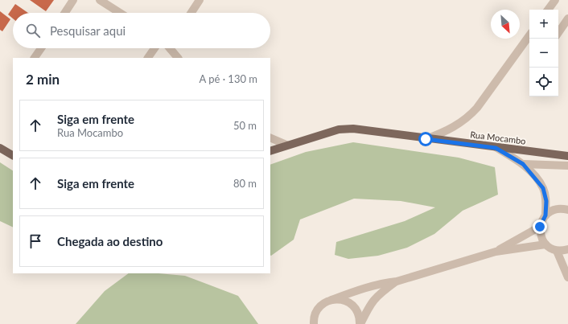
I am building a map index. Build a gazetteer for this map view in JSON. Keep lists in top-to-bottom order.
{
  "streets": {
    "main road": ["Rua Mocambo"]
  },
  "north": "bottom right",
  "page": {
    "map_buttons": ["+", "−"],
    "search": "Pesquisar aqui",
    "heading": ["2 min", "A pé · 130 m"],
    "list": [
      ["Siga em frente", "Rua Mocambo", "50 m"],
      ["Siga em frente", "80 m"],
      "Chegada ao destino"
    ]
  }
}
